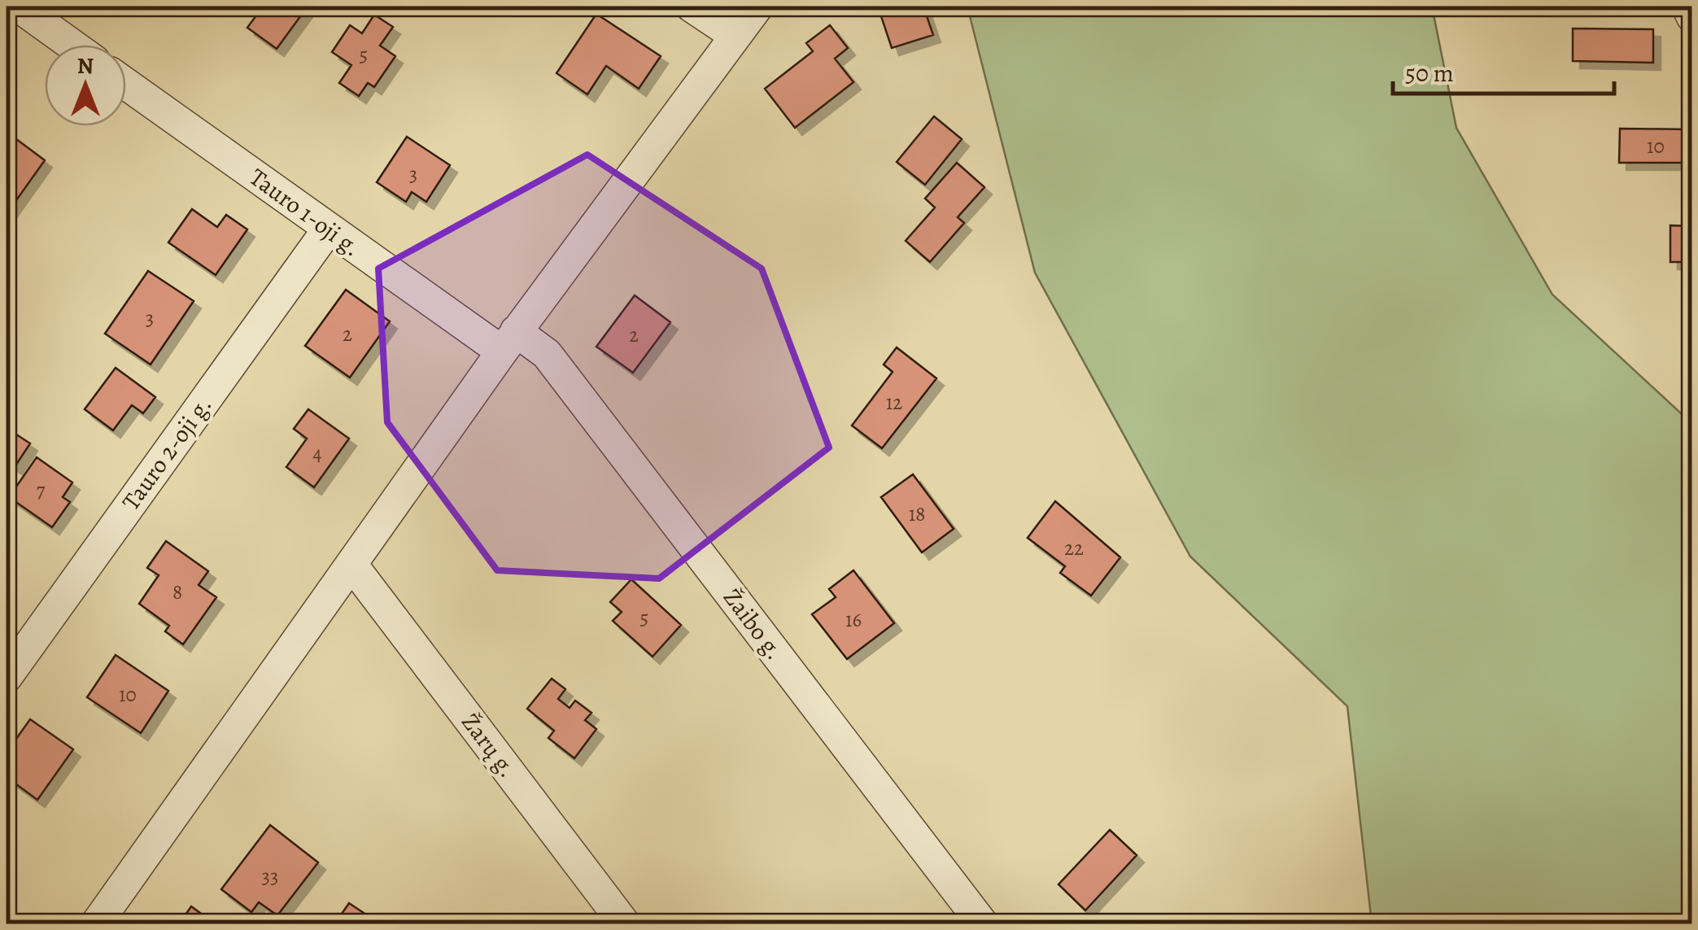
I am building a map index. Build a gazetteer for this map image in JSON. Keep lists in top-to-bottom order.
{
  "streets": {
    "street": [
      "Tauro 1-oji g.",
      "Tauro 2-oji g.",
      "Žaibo g.",
      "Žarų g."
    ]
  },
  "crossings": [
    ["Tauro 1-oji g.", "Tauro 2-oji g."],
    ["Tauro 1-oji g.", "Žaibo g."]
  ],
  "house_numbers": [
    "5",
    "10",
    "3",
    "3",
    "2",
    "2",
    "12",
    "4",
    "7",
    "18",
    "22",
    "8",
    "5",
    "16",
    "10",
    "33"
  ],
  "scale_bar": "50 m",
  "north": "top"
}
